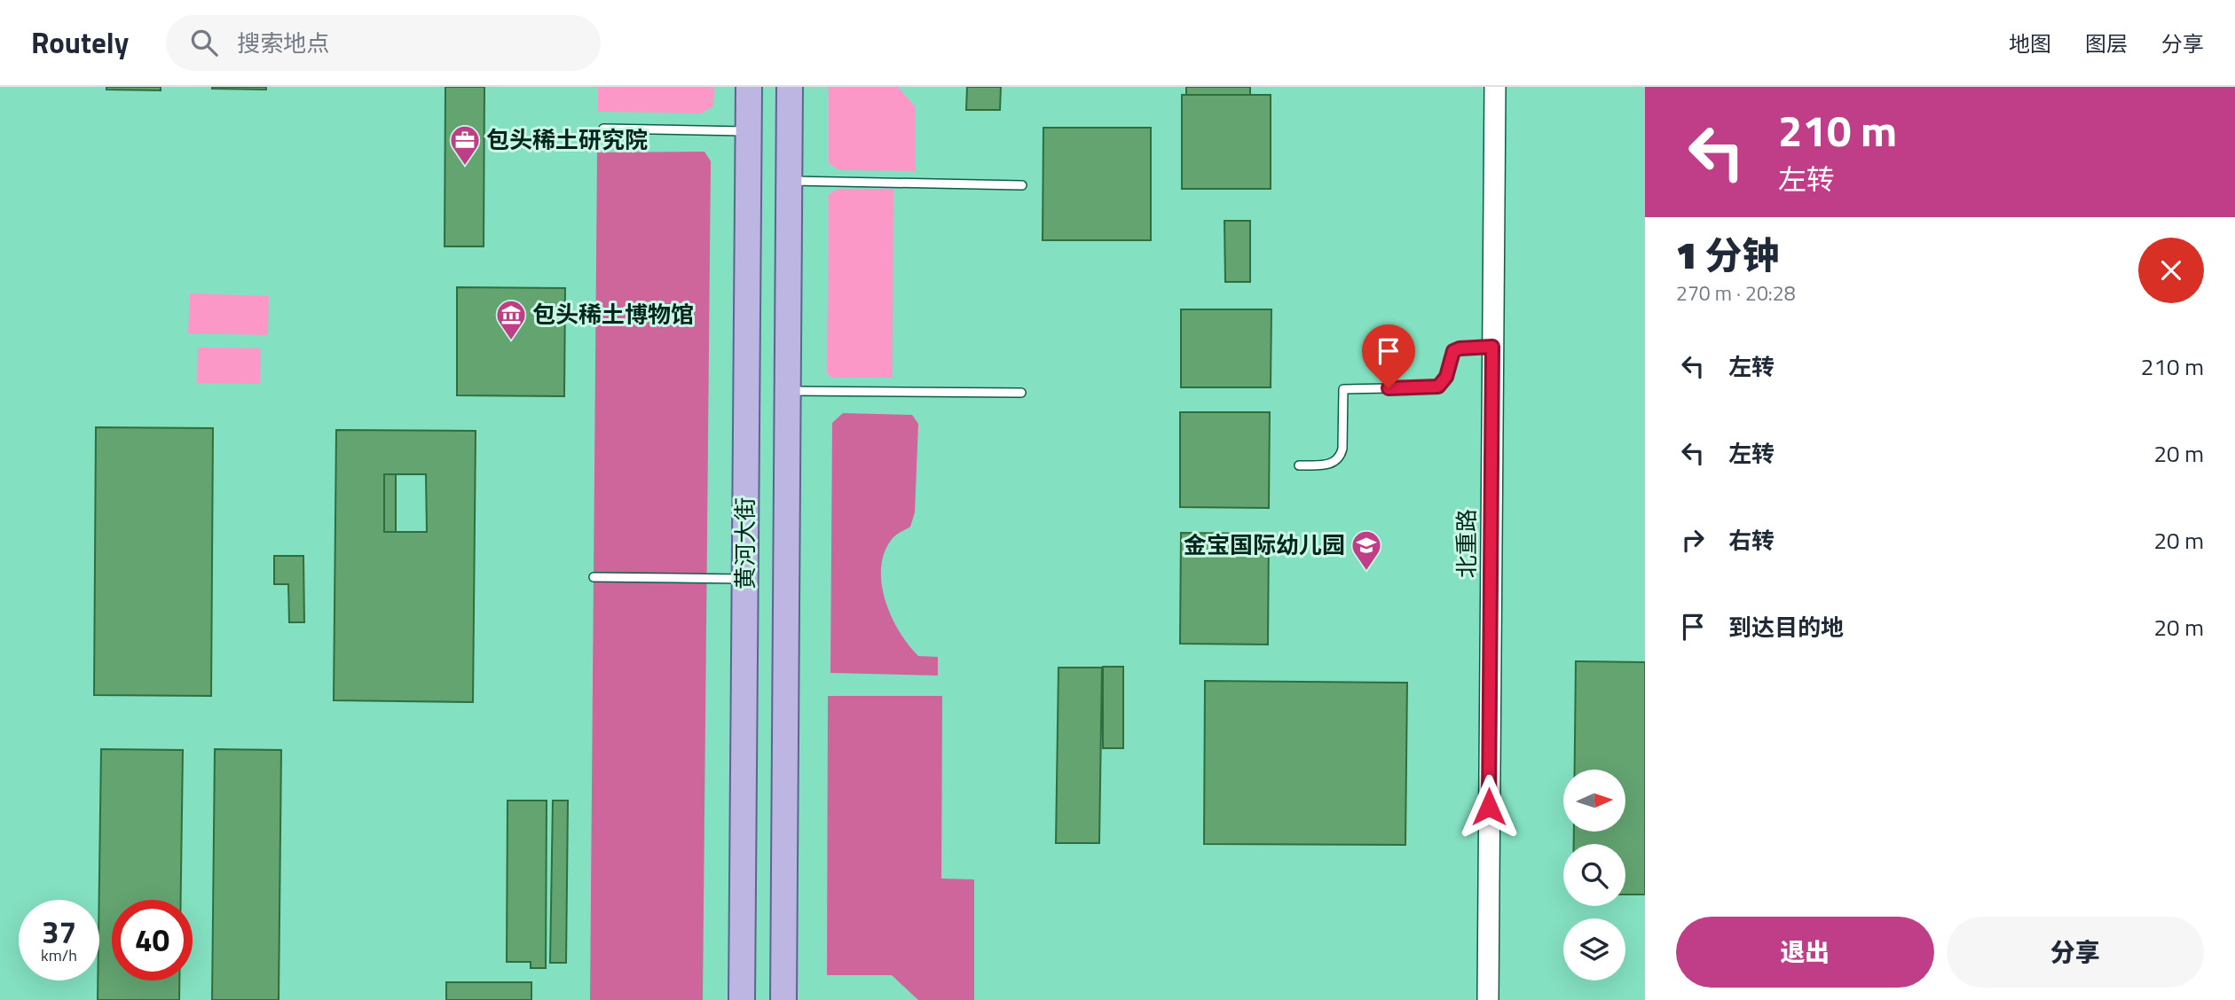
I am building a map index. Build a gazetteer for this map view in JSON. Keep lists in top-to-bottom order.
{
  "streets": {
    "main road": ["黄河大街"],
    "street": ["北重路"]
  },
  "places": {
    "office": ["包头稀土研究院"],
    "museum": ["包头稀土博物馆"],
    "school or university": ["金宝国际幼儿园"]
  },
  "north": "right",
  "page": {
    "header": "Routely",
    "search": "搜索地点",
    "nav": ["地图", "图层", "分享"],
    "turn": ["210 m", "左转"],
    "heading": ["1 分钟", "270 m · 20:28"],
    "list": [
      {
        "name": "左转",
        "value": "210 m"
      },
      {
        "name": "左转",
        "value": "20 m"
      },
      {
        "name": "右转",
        "value": "20 m"
      },
      {
        "name": "到达目的地",
        "value": "20 m"
      }
    ],
    "speed": "37 km/h",
    "limit": "40",
    "buttons": ["退出", "分享"]
  }
}
